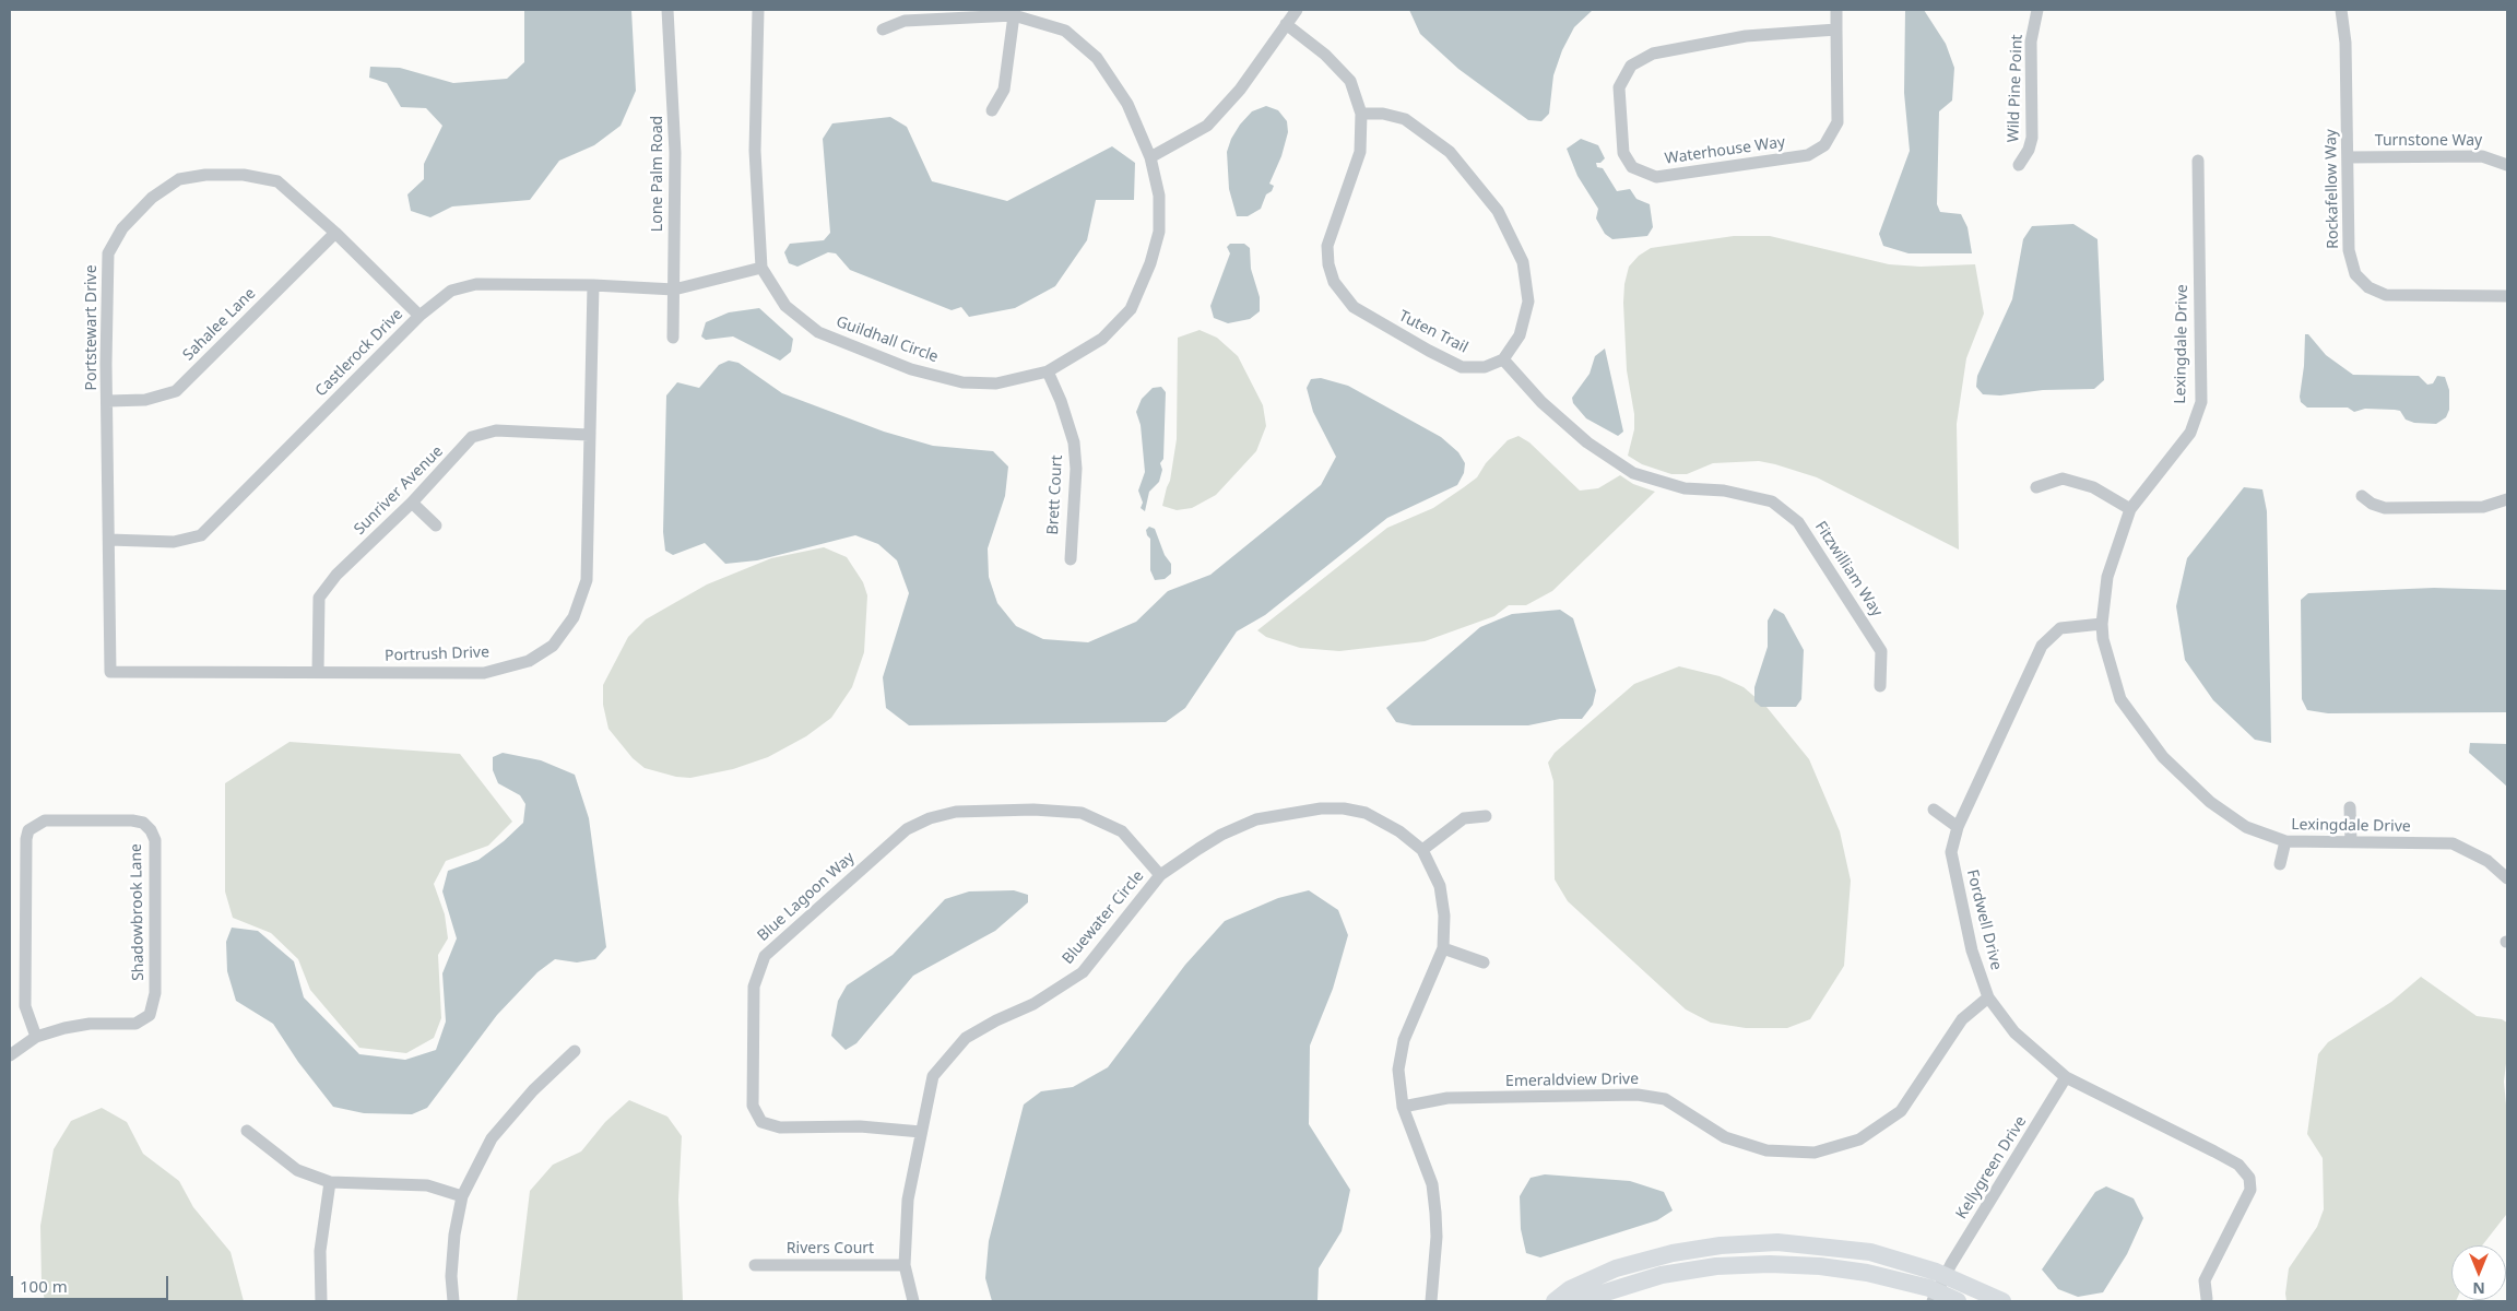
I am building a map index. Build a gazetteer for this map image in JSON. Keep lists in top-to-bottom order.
{
  "streets": {
    "street": [
      "Wild Pine Point",
      "Turnstone Way",
      "Waterhouse Way",
      "Lone Palm Road",
      "Rockafellow Way",
      "Sahalee Lane",
      "Portstewart Drive",
      "Tuten Trail",
      "Guildhall Circle",
      "Lexingdale Drive",
      "Castlerock Drive",
      "Sunriver Avenue",
      "Brett Court",
      "Fitzwilliam Way",
      "Portrush Drive",
      "Blue Lagoon Way",
      "Shadowbrook Lane",
      "Bluewater Circle",
      "Fordwell Drive",
      "Emeraldview Drive",
      "Kellygreen Drive",
      "Rivers Court"
    ]
  },
  "crossings": [
    ["Turnstone Way", "Rockafellow Way"],
    ["Lone Palm Road", "Castlerock Drive"],
    ["Sahalee Lane", "Portstewart Drive"],
    ["Portstewart Drive", "Castlerock Drive"],
    ["Portstewart Drive", "Portrush Drive"],
    ["Tuten Trail", "Fitzwilliam Way"],
    ["Guildhall Circle", "Brett Court"],
    ["Lexingdale Drive", "Fordwell Drive"],
    ["Castlerock Drive", "Portrush Drive"],
    ["Sunriver Avenue", "Portrush Drive"],
    ["Blue Lagoon Way", "Bluewater Circle"],
    ["Bluewater Circle", "Emeraldview Drive"],
    ["Bluewater Circle", "Rivers Court"],
    ["Fordwell Drive", "Emeraldview Drive"],
    ["Fordwell Drive", "Kellygreen Drive"]
  ],
  "scale_bar": "100 m",
  "north": "bottom"
}
